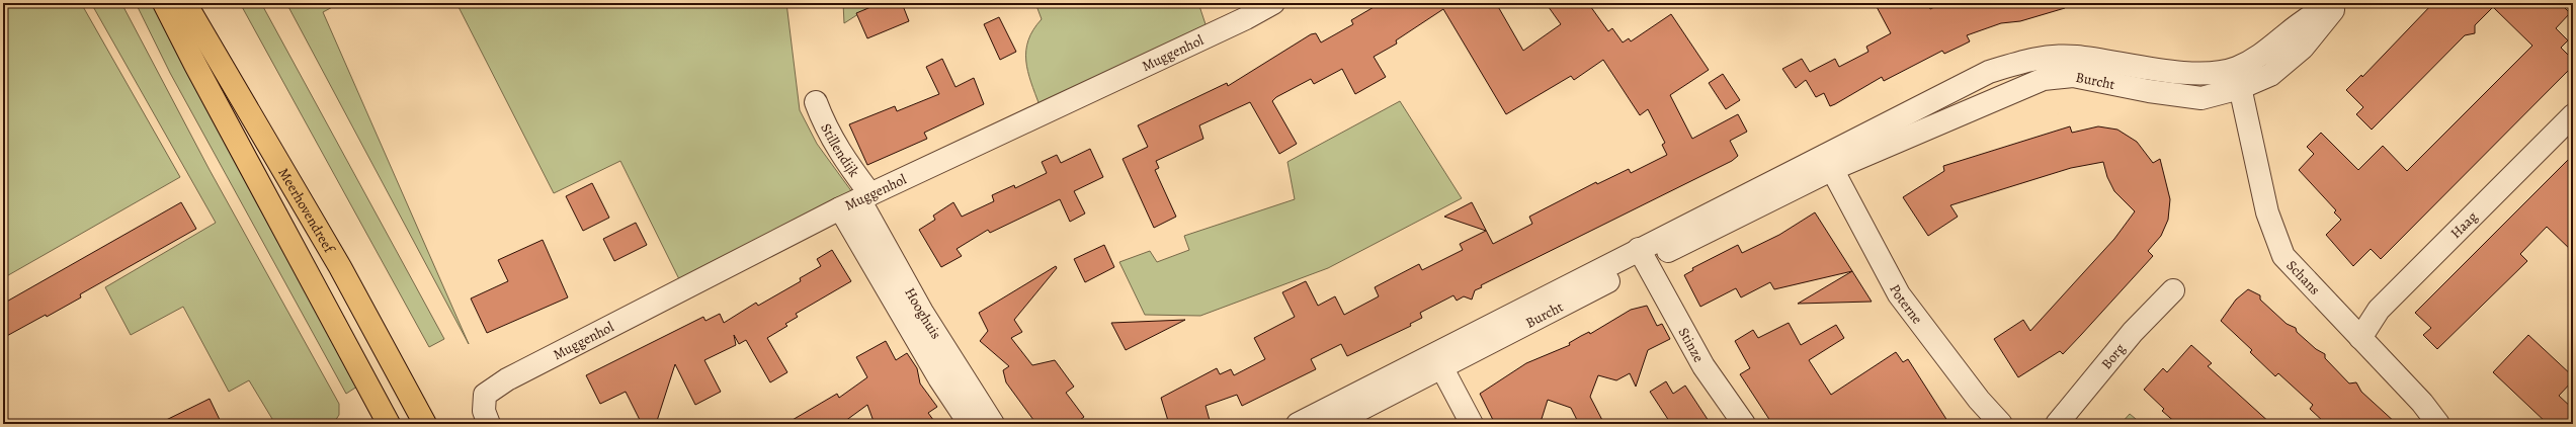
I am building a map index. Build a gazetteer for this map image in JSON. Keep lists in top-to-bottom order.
{
  "streets": {
    "main road": ["Meerhovendreef"],
    "street": [
      "Muggenhol",
      "Burcht",
      "Stillendijk",
      "Haag",
      "Schans",
      "Poterne",
      "Hooghuis",
      "Stinze",
      "Borg"
    ]
  },
  "crossings": [
    ["Muggenhol", "Stillendijk"],
    ["Muggenhol", "Hooghuis"],
    ["Burcht", "Schans"],
    ["Burcht", "Poterne"],
    ["Burcht", "Stinze"],
    ["Stillendijk", "Hooghuis"],
    ["Haag", "Schans"]
  ]
}
